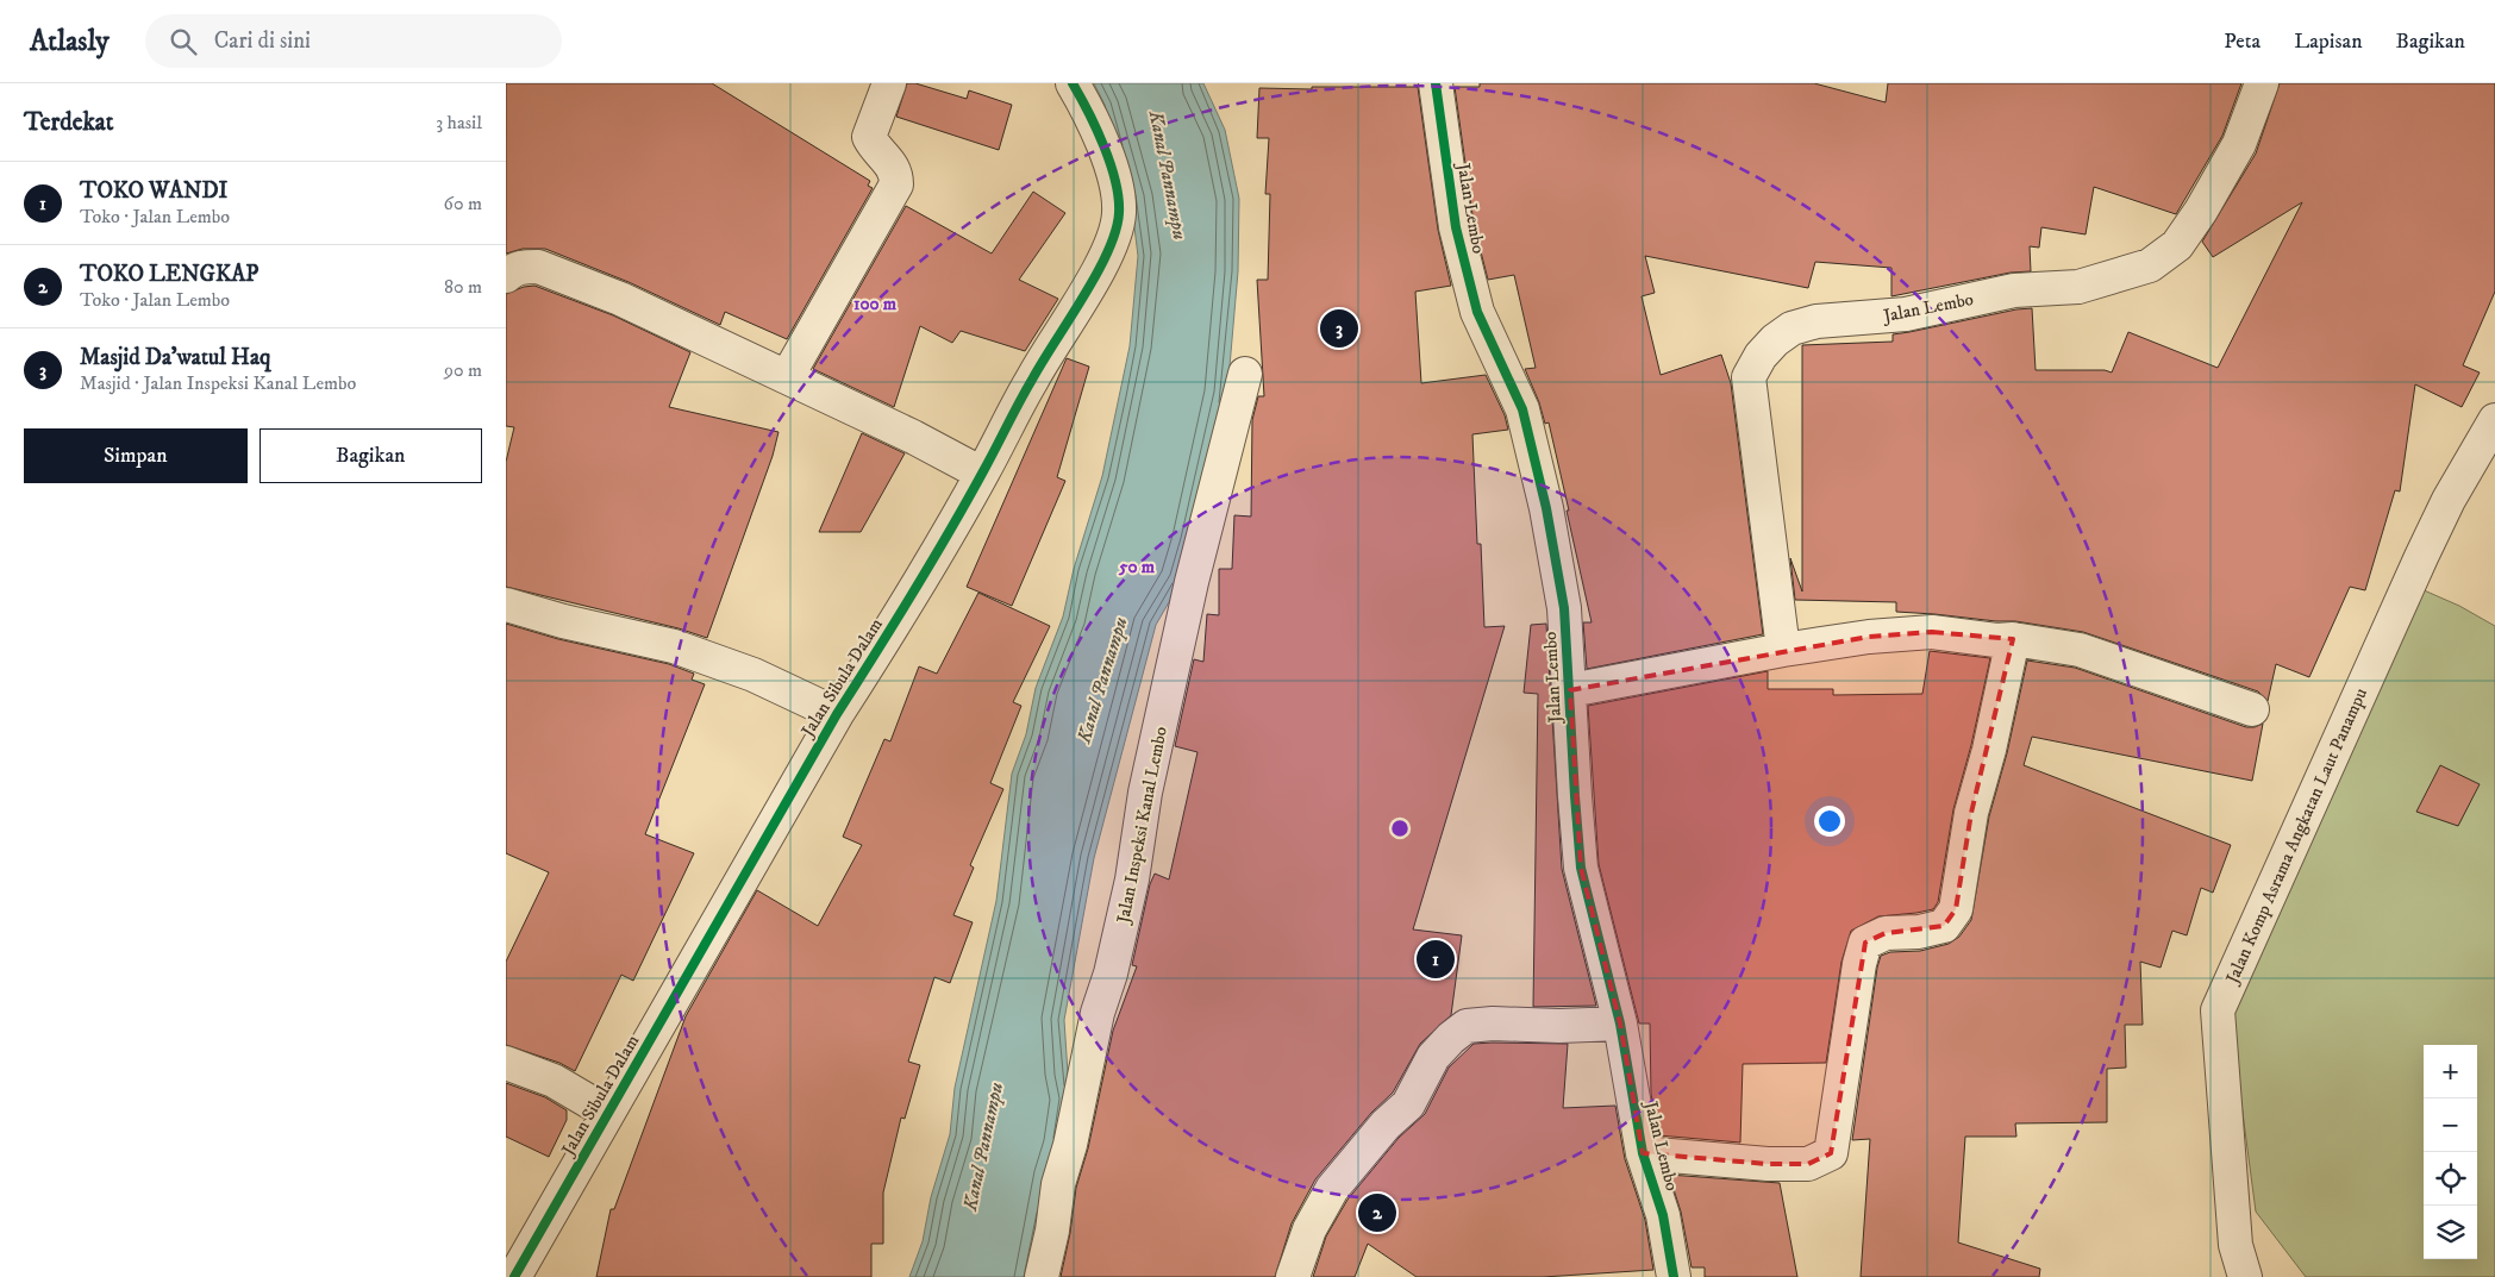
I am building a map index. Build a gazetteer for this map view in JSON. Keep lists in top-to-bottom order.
{
  "streets": {
    "street": [
      "Jalan Lembo",
      "Jalan Sibula Dalam",
      "Jalan Inspeksi Kanal Lembo",
      "Jalan Komp Asrama Angkatan Laut Panampu"
    ]
  },
  "water": ["Kanal Pannampu"],
  "page": {
    "header": "Atlasly",
    "search": "Cari di sini",
    "nav": ["Peta", "Lapisan", "Bagikan"],
    "heading": ["Terdekat", "3 hasil"],
    "list": [
      {
        "mark": "1",
        "name": "TOKO WANDI",
        "note": "Toko · Jalan Lembo",
        "value": "60 m"
      },
      {
        "mark": "2",
        "name": "TOKO LENGKAP",
        "note": "Toko · Jalan Lembo",
        "value": "80 m"
      },
      {
        "mark": "3",
        "name": "Masjid Da'watul Haq",
        "note": "Masjid · Jalan Inspeksi Kanal Lembo",
        "value": "90 m"
      }
    ],
    "pins": ["3", "1", "2"],
    "buttons": ["Simpan", "Bagikan"],
    "map_buttons": ["+", "−"]
  },
  "rings": ["100 m", "50 m"]
}
